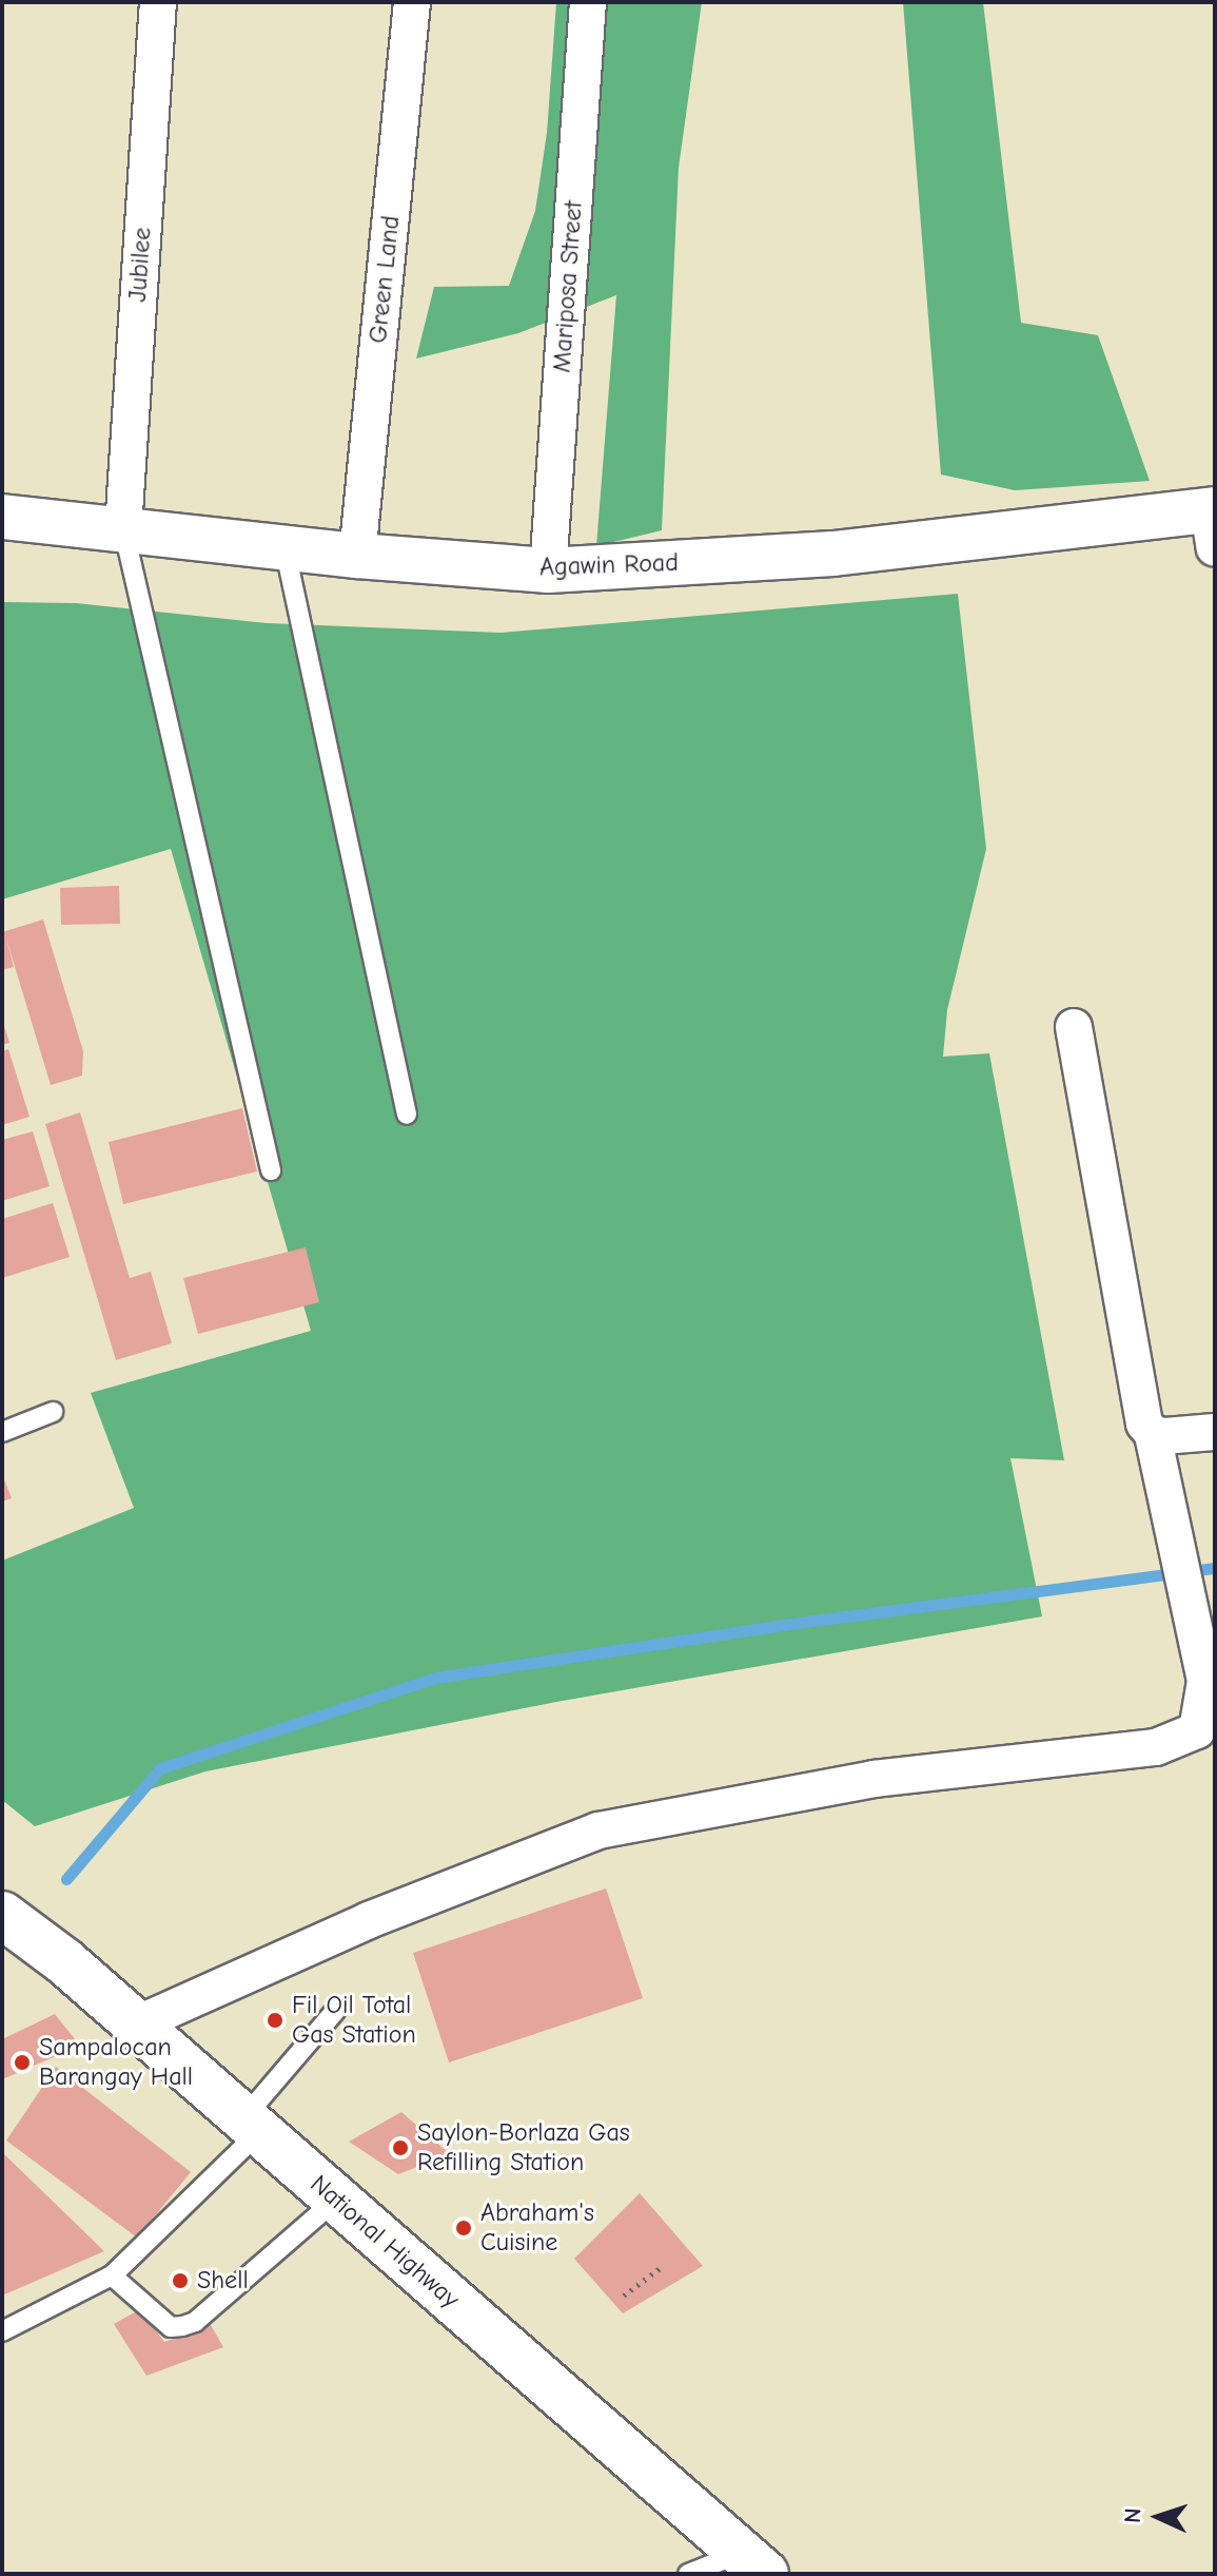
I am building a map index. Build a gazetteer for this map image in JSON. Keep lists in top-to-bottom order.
{
  "streets": {
    "main road": ["National Highway"],
    "street": [
      "Jubilee",
      "Green Land",
      "Mariposa Street",
      "Agawin Road"
    ]
  },
  "crossings": [
    ["Jubilee", "Agawin Road"],
    ["Green Land", "Agawin Road"],
    ["Mariposa Street", "Agawin Road"]
  ],
  "places": [
    "Fil Oil Total Gas Station",
    "Sampalocan Barangay Hall",
    "Saylon-Borlaza Gas Refilling Station",
    "Abraham's Cuisine",
    "Shell"
  ],
  "north": "left"
}
